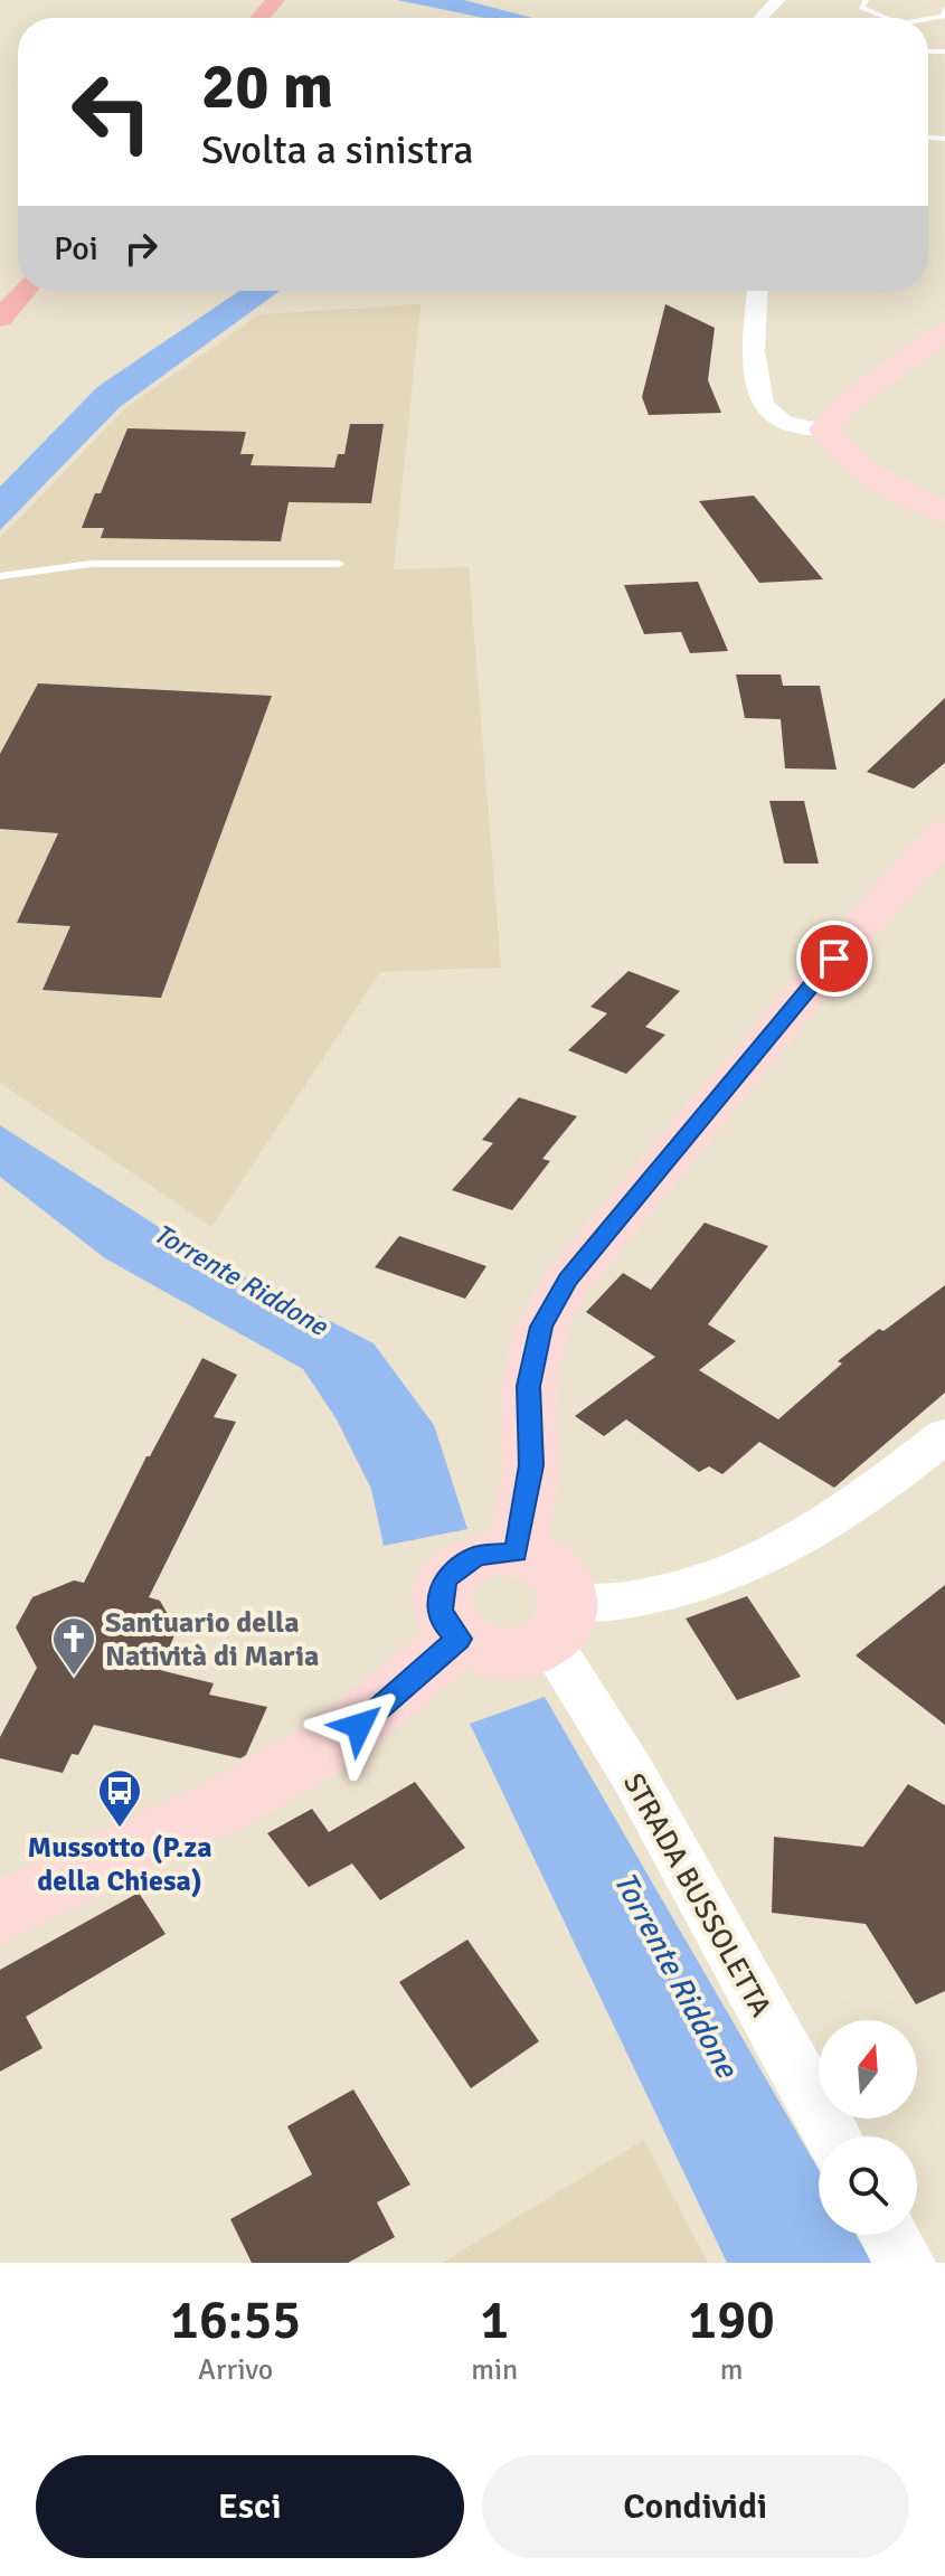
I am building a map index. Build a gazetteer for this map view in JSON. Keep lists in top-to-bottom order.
{
  "streets": {
    "street": ["STRADA BUSSOLETTA"]
  },
  "water": ["Torrente Riddone"],
  "places": {
    "church": ["Santuario della Natività di Maria"],
    "bus stop": ["Mussotto (P.za della Chiesa)"]
  },
  "north": "top",
  "page": {
    "turn": ["20 m", "Svolta a sinistra"],
    "then": "Poi",
    "eta": [
      "16:55",
      "Arrivo",
      "1",
      "min",
      "190",
      "m"
    ],
    "buttons": ["Esci", "Condividi"]
  }
}
